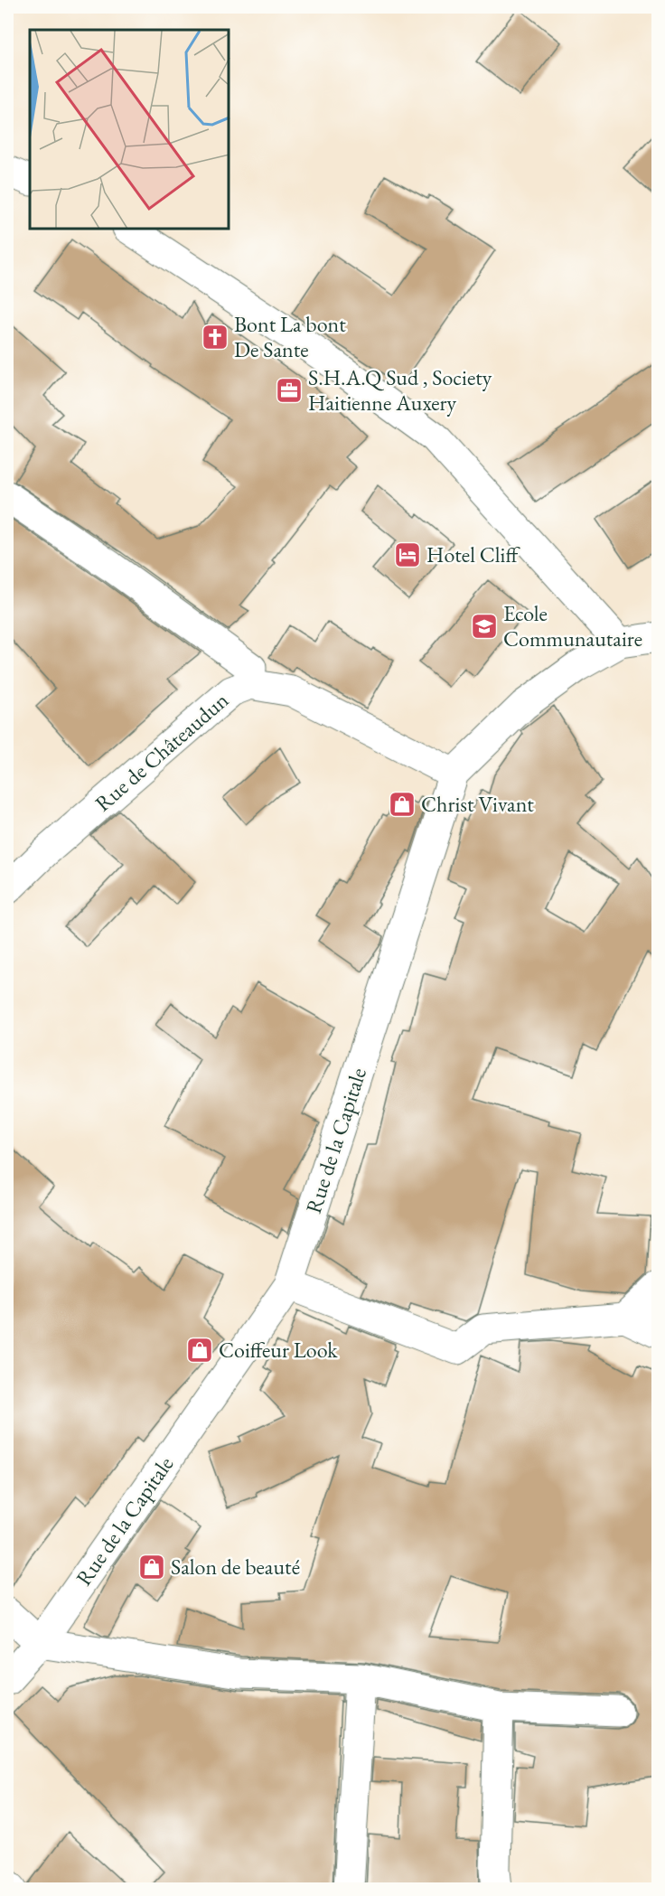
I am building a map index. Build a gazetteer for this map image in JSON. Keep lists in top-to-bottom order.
{
  "streets": {
    "street": ["Rue de Châteaudun", "Rue de la Capitale"]
  },
  "crossings": [
    ["Rue de Châteaudun", "Rue de la Capitale"]
  ],
  "places": {
    "church": ["Bont La bont De Sante"],
    "office": ["S.H.A.Q Sud , Society Haitienne Auxery"],
    "hotel": ["Hotel Cliff"],
    "school or university": ["Ecole Communautaire"],
    "shop": ["Christ Vivant", "Coiffeur Look", "Salon de beauté"]
  }
}
